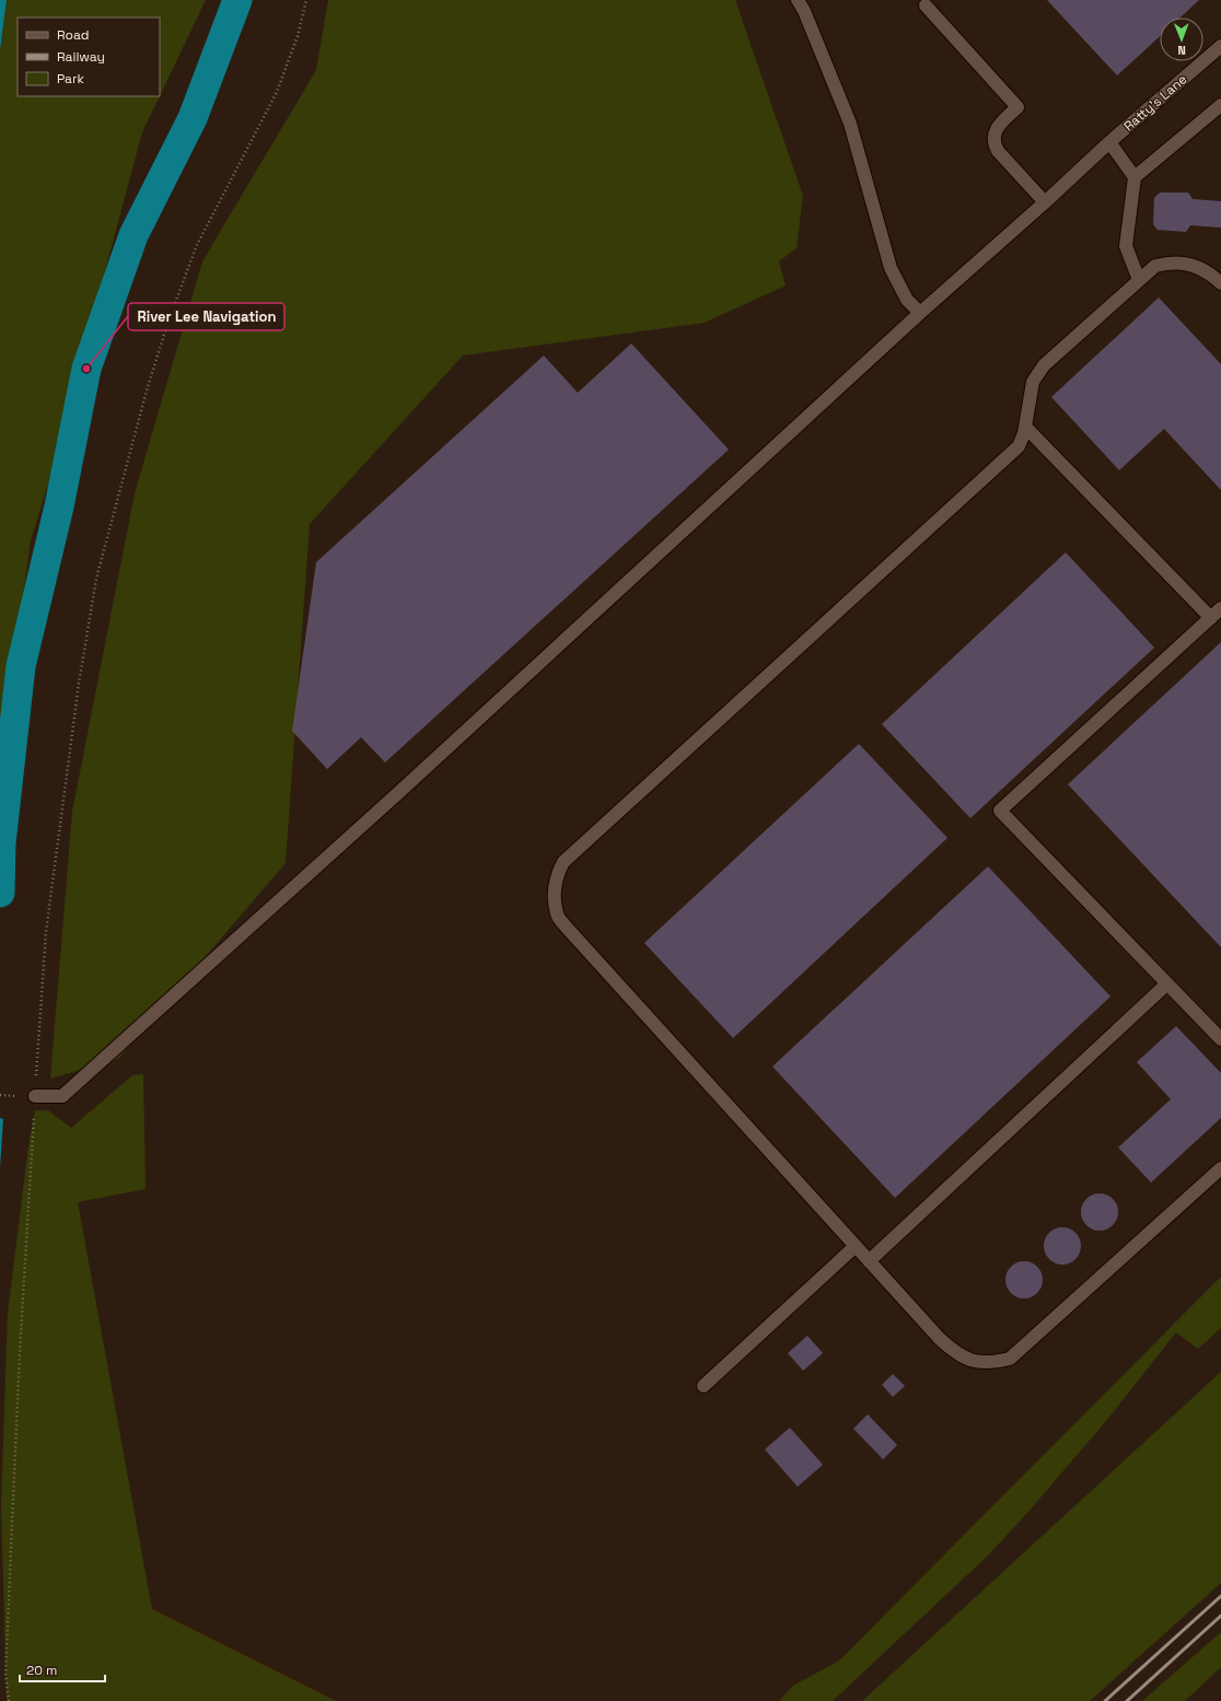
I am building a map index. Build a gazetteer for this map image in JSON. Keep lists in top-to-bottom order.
{
  "streets": {
    "street": ["Ratty's Lane"]
  },
  "places": ["River Lee Navigation"],
  "legend": ["Road", "Railway", "Park"],
  "scale_bar": "20 m",
  "north": "bottom"
}
